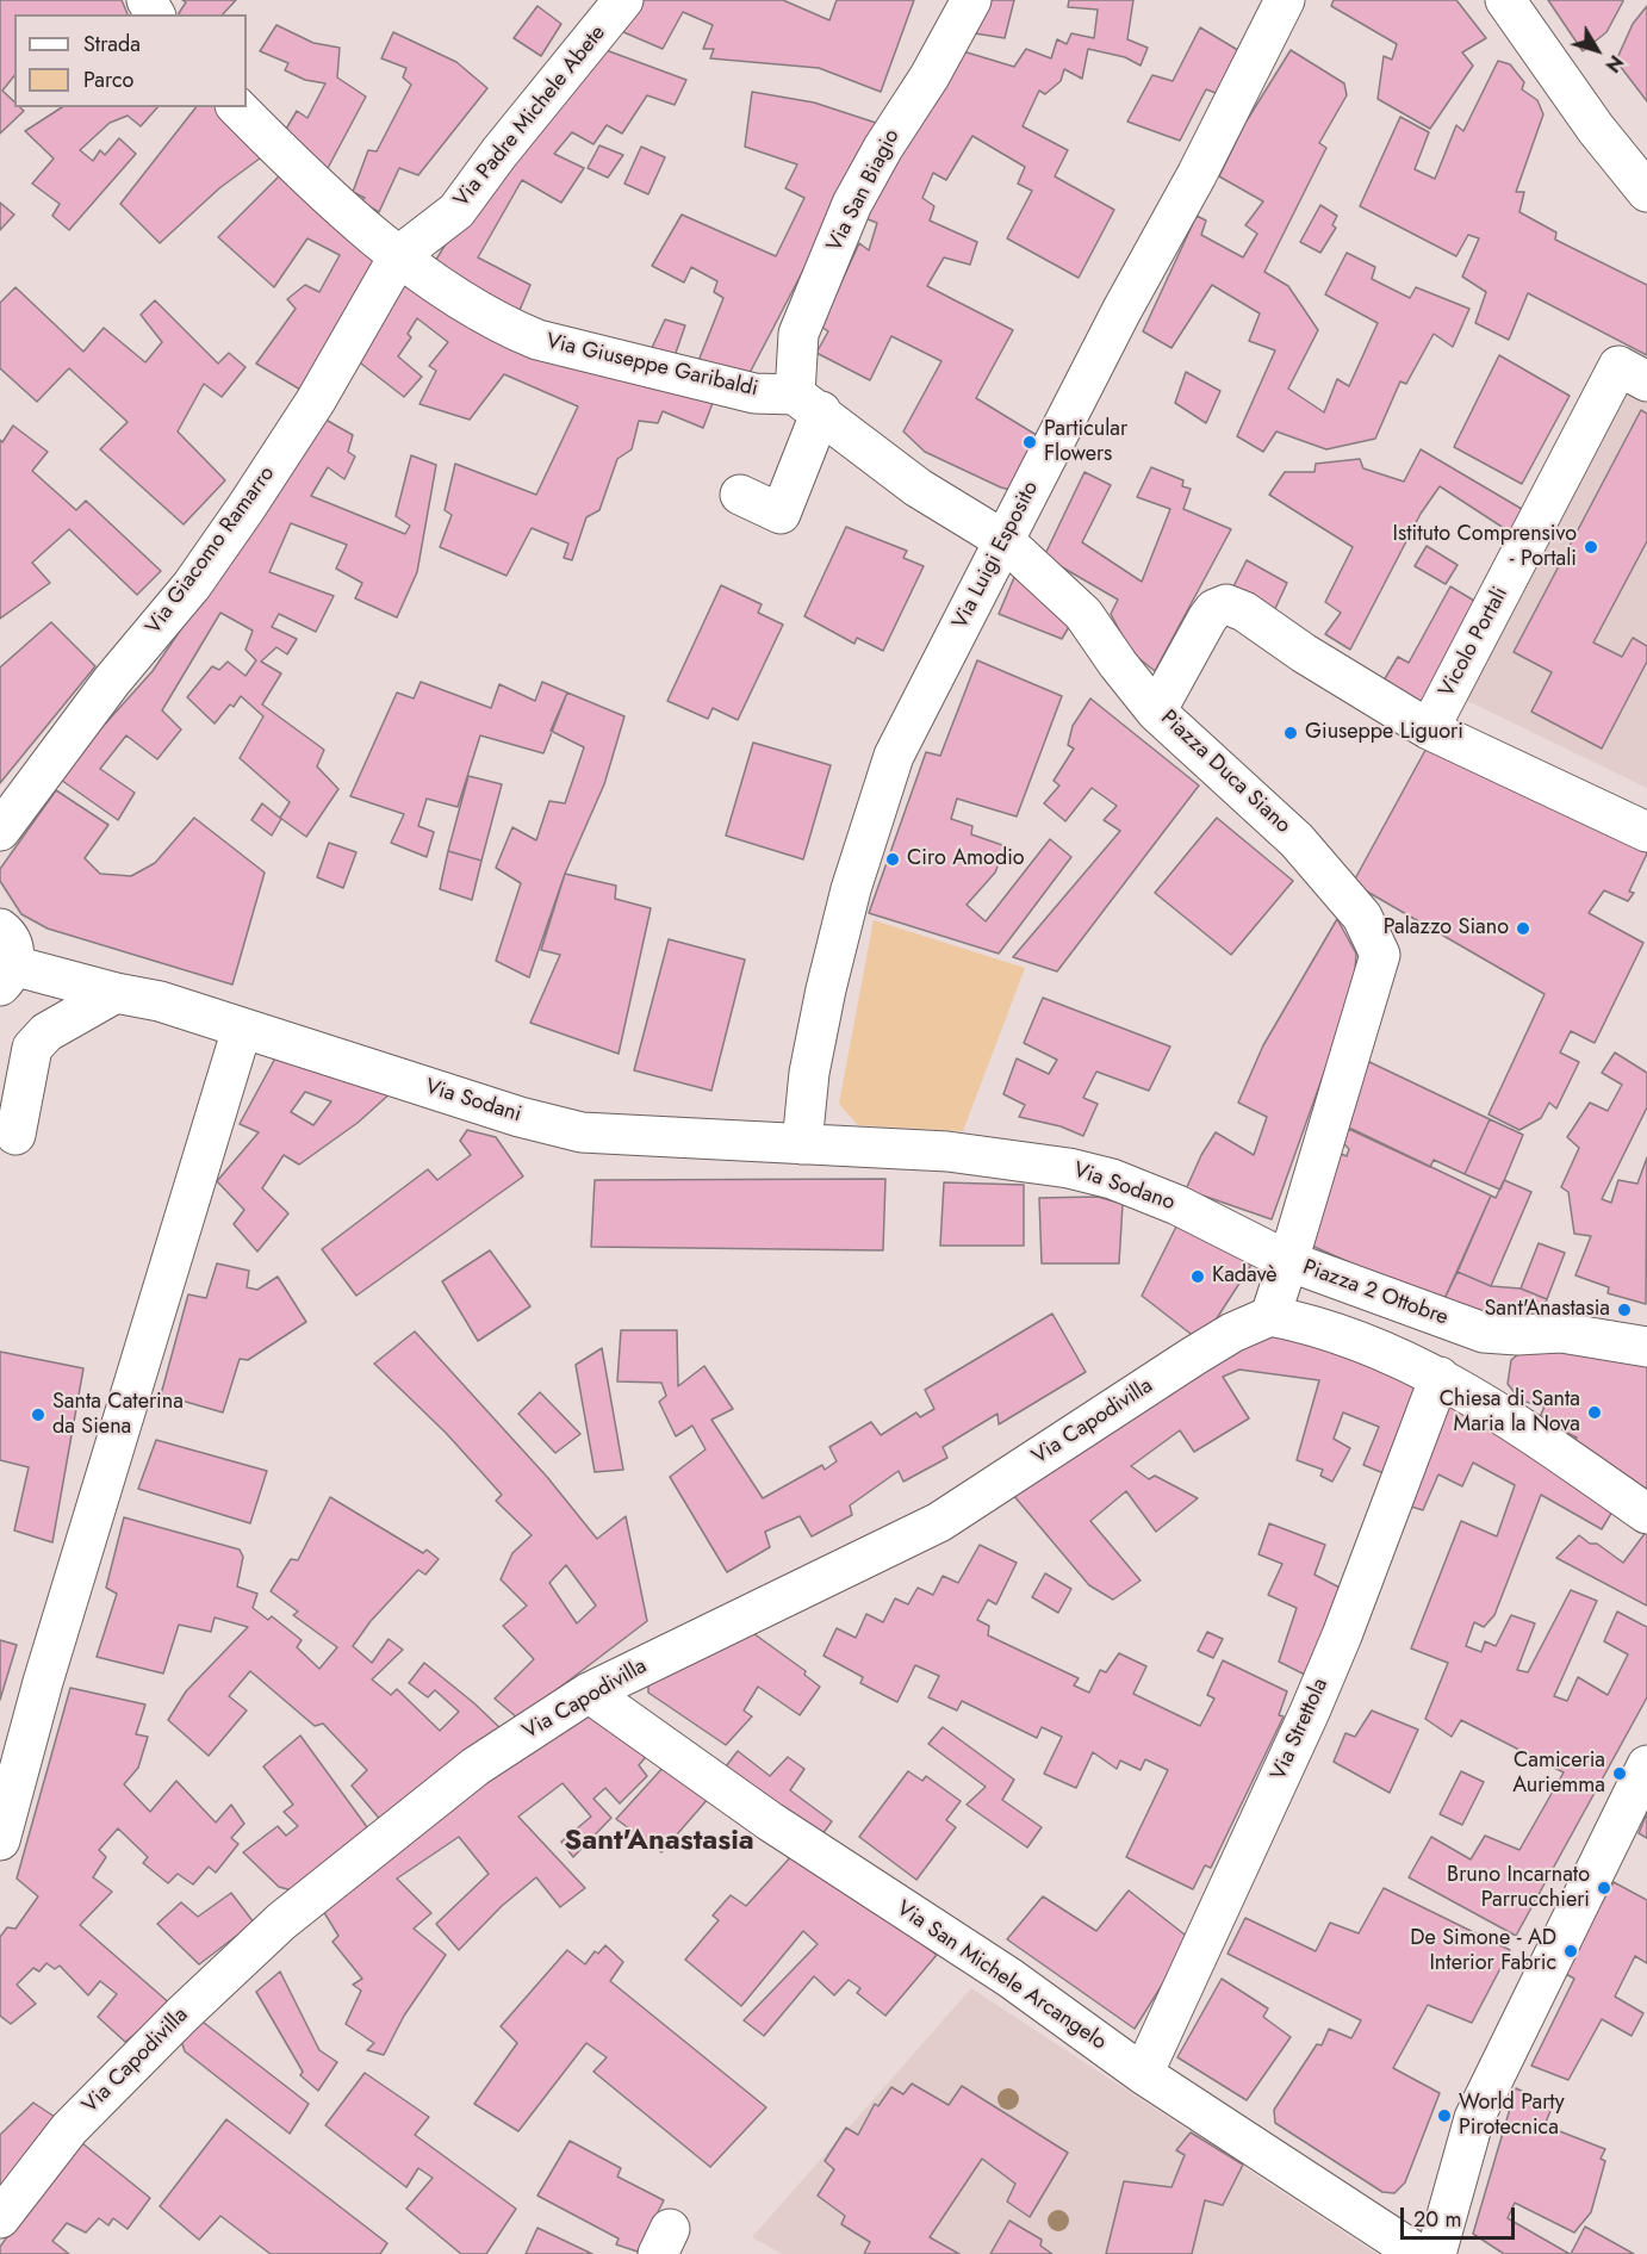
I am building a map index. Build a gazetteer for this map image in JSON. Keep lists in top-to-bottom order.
{
  "streets": {
    "street": [
      "Via Padre Michele Abete",
      "Via San Biagio",
      "Via Giuseppe Garibaldi",
      "Via Giacomo Ramarro",
      "Via Luigi Esposito",
      "Vicolo Portali",
      "Piazza Duca Siano",
      "Via Sodani",
      "Via Sodano",
      "Piazza 2 Ottobre",
      "Via Capodivilla",
      "Via Strettola",
      "Via San Michele Arcangelo"
    ]
  },
  "crossings": [
    ["Via Padre Michele Abete", "Via Giuseppe Garibaldi"],
    ["Via Padre Michele Abete", "Via Giacomo Ramarro"],
    ["Via San Biagio", "Via Giuseppe Garibaldi"],
    ["Via Giuseppe Garibaldi", "Via Giacomo Ramarro"],
    ["Via Luigi Esposito", "Via Sodani"],
    ["Vicolo Portali", "Piazza Duca Siano"],
    ["Piazza Duca Siano", "Via Sodano"],
    ["Piazza Duca Siano", "Piazza 2 Ottobre"],
    ["Via Sodani", "Via Sodano"],
    ["Via Sodano", "Piazza 2 Ottobre"],
    ["Piazza 2 Ottobre", "Via Capodivilla"],
    ["Via Capodivilla", "Via San Michele Arcangelo"],
    ["Via Strettola", "Via San Michele Arcangelo"]
  ],
  "districts": ["Sant'Anastasia"],
  "places": [
    "Particular Flowers",
    "Istituto Comprensivo - Portali",
    "Giuseppe Liguori",
    "Ciro Amodio",
    "Palazzo Siano",
    "Kadavè",
    "Sant'Anastasia",
    "Chiesa di Santa Maria la Nova",
    "Santa Caterina da Siena",
    "Camiceria Auriemma",
    "Bruno Incarnato Parrucchieri",
    "De Simone - AD Interior Fabric",
    "World Party Pirotecnica"
  ],
  "legend": ["Strada", "Parco"],
  "scale_bar": "20 m",
  "north": "bottom right"
}
